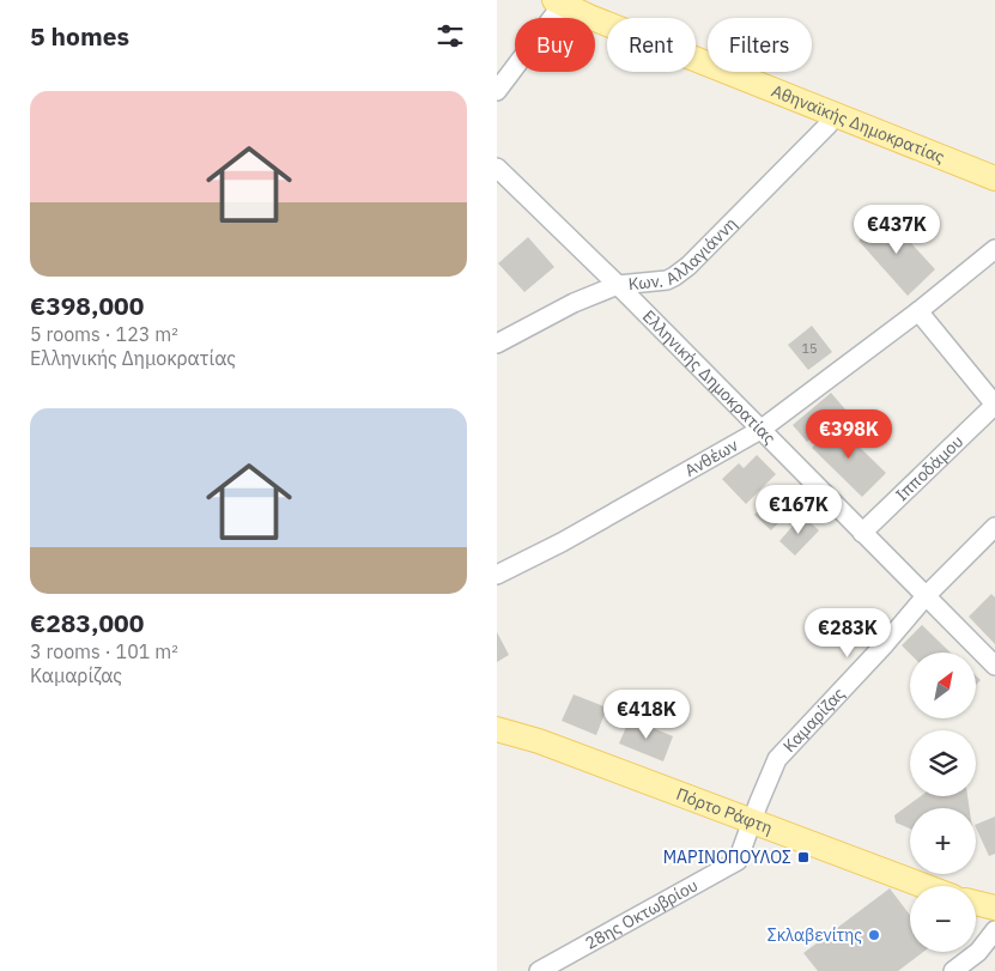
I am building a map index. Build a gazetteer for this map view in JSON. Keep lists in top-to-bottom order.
{
  "streets": {
    "main road": ["Αθηναϊκής Δημοκρατίας", "Πόρτο Ράφτη"],
    "street": [
      "Κων. Αλλαγιάννη",
      "Ελληνικής Δημοκρατίας",
      "Ανθέων",
      "Ιπποδάμου",
      "Καμαρίζας",
      "28ης Οκτωβρίου"
    ]
  },
  "crossings": [
    ["Αθηναϊκής Δημοκρατίας", "Κων. Αλλαγιάννη"],
    ["Κων. Αλλαγιάννη", "Ελληνικής Δημοκρατίας"],
    ["Ελληνικής Δημοκρατίας", "Ανθέων"],
    ["Ελληνικής Δημοκρατίας", "Ιπποδάμου"],
    ["Ελληνικής Δημοκρατίας", "Καμαρίζας"],
    ["Καμαρίζας", "Πόρτο Ράφτη"],
    ["Καμαρίζας", "28ης Οκτωβρίου"],
    ["Πόρτο Ράφτη", "28ης Οκτωβρίου"]
  ],
  "places": {
    "transit": ["ΜΑΡΙΝΟΠΟΥΛΟΣ"],
    "other": ["Σκλαβενίτης"]
  },
  "house_numbers": ["15"],
  "north": "top right",
  "page": {
    "heading": "5 homes",
    "chip": ["Buy", "Rent", "Filters"],
    "list": [
      {
        "name": "€398,000",
        "note": "5 rooms · 123 m² · Ελληνικής Δημοκρατίας"
      },
      {
        "name": "€283,000",
        "note": "3 rooms · 101 m² · Καμαρίζας"
      }
    ],
    "price": [
      "€437K",
      "€398K",
      "€167K",
      "€283K",
      "€418K"
    ],
    "map_buttons": ["+", "−"]
  }
}
